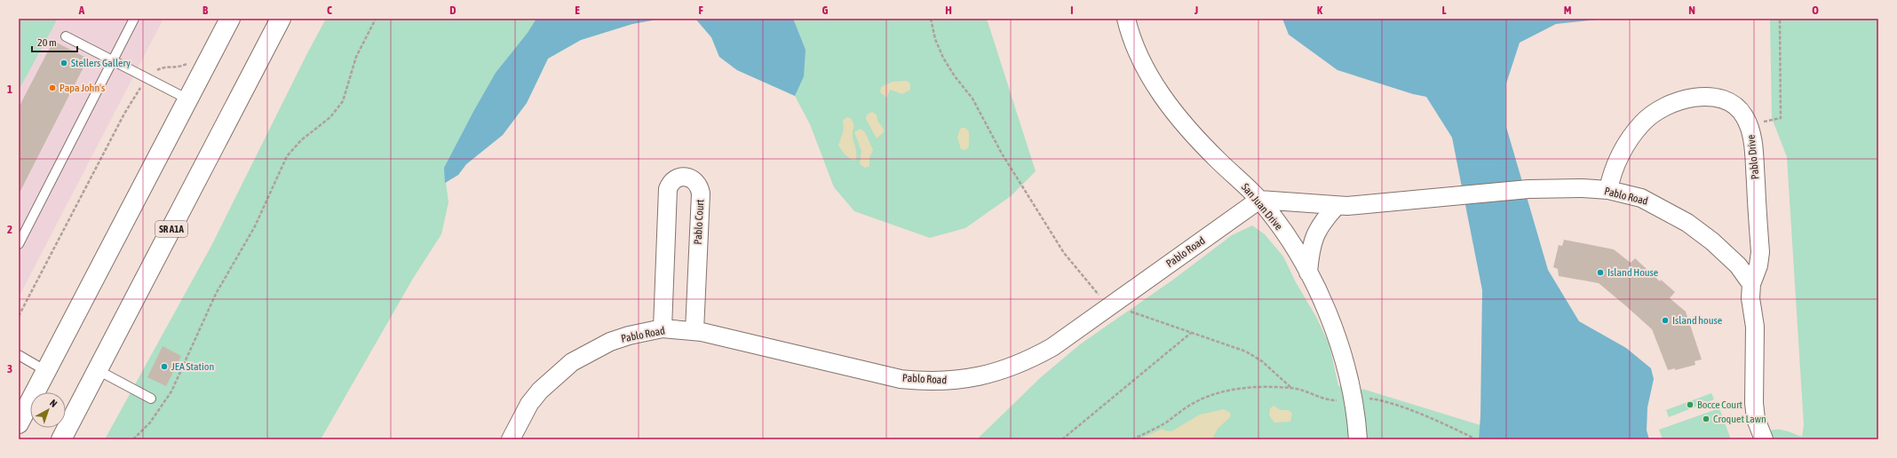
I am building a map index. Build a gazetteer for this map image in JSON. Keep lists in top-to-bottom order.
{
  "streets": {
    "main road": ["SR A1A"],
    "street": [
      "Pablo Drive",
      "Pablo Road",
      "San Juan Drive",
      "Pablo Court"
    ]
  },
  "crossings": [
    ["Pablo Drive", "Pablo Road"],
    ["Pablo Road", "San Juan Drive"],
    ["Pablo Road", "Pablo Court"]
  ],
  "places": [
    "Stellers Gallery",
    "Papa John's",
    "Island House",
    "Island house",
    "JEA Station",
    "Bocce Court",
    "Croquet Lawn"
  ],
  "scale_bar": "20 m",
  "north": "top right",
  "grid": {
    "columns": [
      "A",
      "B",
      "C",
      "D",
      "E",
      "F",
      "G",
      "H",
      "I",
      "J",
      "K",
      "L",
      "M",
      "N",
      "O"
    ],
    "rows": ["1", "2", "3"]
  }
}
